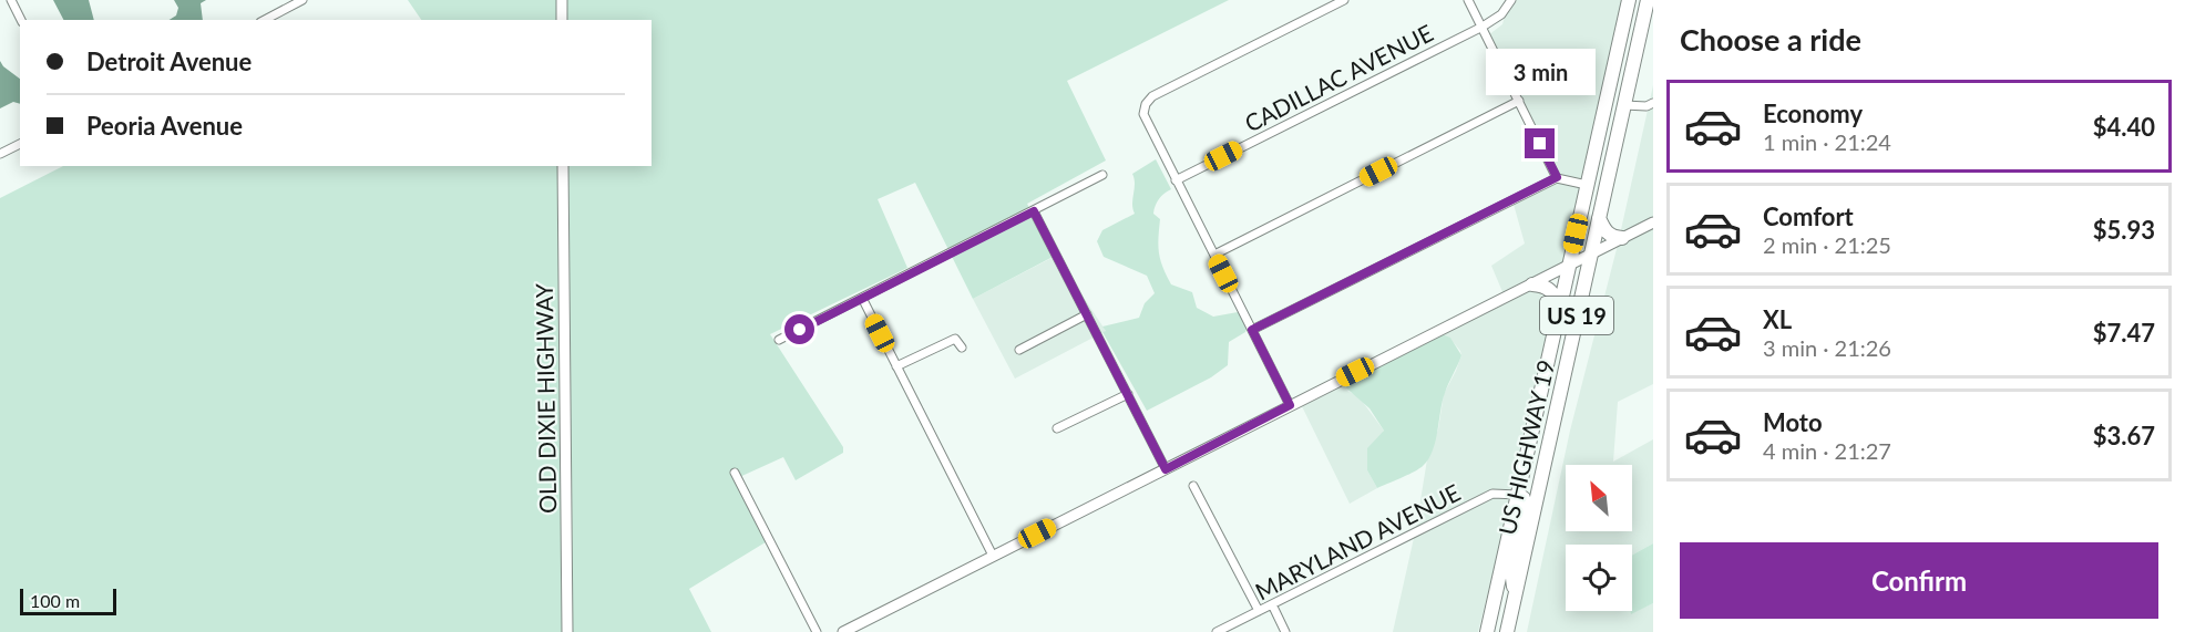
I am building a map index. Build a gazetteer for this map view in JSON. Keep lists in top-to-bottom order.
{
  "streets": {
    "highway": ["US 19", "US HIGHWAY 19"],
    "street": ["CADILLAC AVENUE", "OLD DIXIE HIGHWAY", "MARYLAND AVENUE"]
  },
  "crossings": [
    ["US HIGHWAY 19", "MARYLAND AVENUE"]
  ],
  "scale_bar": "100 m",
  "north": "top left",
  "page": {
    "heading": "Choose a ride",
    "banner": ["Detroit Avenue", "Peoria Avenue"],
    "bubble": "3 min",
    "list": [
      {
        "name": "Economy",
        "note": "1 min · 21:24",
        "value": "$4.40"
      },
      {
        "name": "Comfort",
        "note": "2 min · 21:25",
        "value": "$5.93"
      },
      {
        "name": "XL",
        "note": "3 min · 21:26",
        "value": "$7.47"
      },
      {
        "name": "Moto",
        "note": "4 min · 21:27",
        "value": "$3.67"
      }
    ],
    "buttons": "Confirm",
    "scale": "100 m"
  }
}
